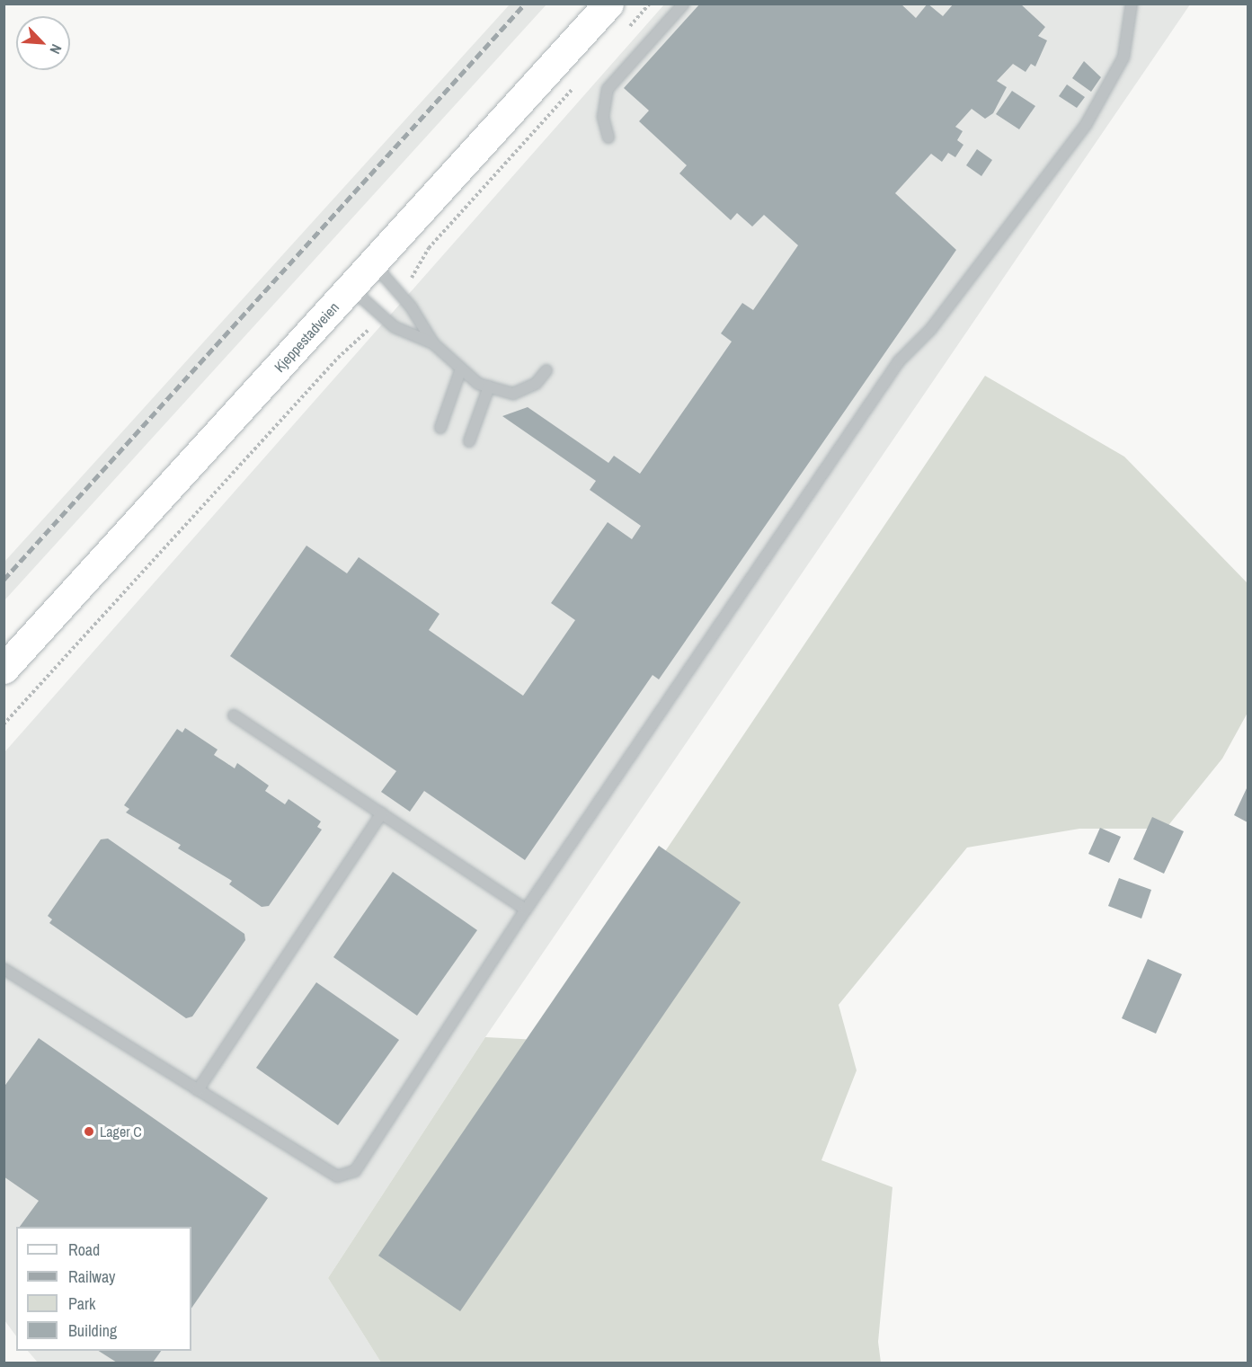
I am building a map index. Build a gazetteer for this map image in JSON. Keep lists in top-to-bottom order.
{
  "streets": {
    "main road": ["Kjeppestadveien"]
  },
  "places": ["Lager C"],
  "legend": [
    "Road",
    "Railway",
    "Park",
    "Building"
  ],
  "north": "bottom right"
}
